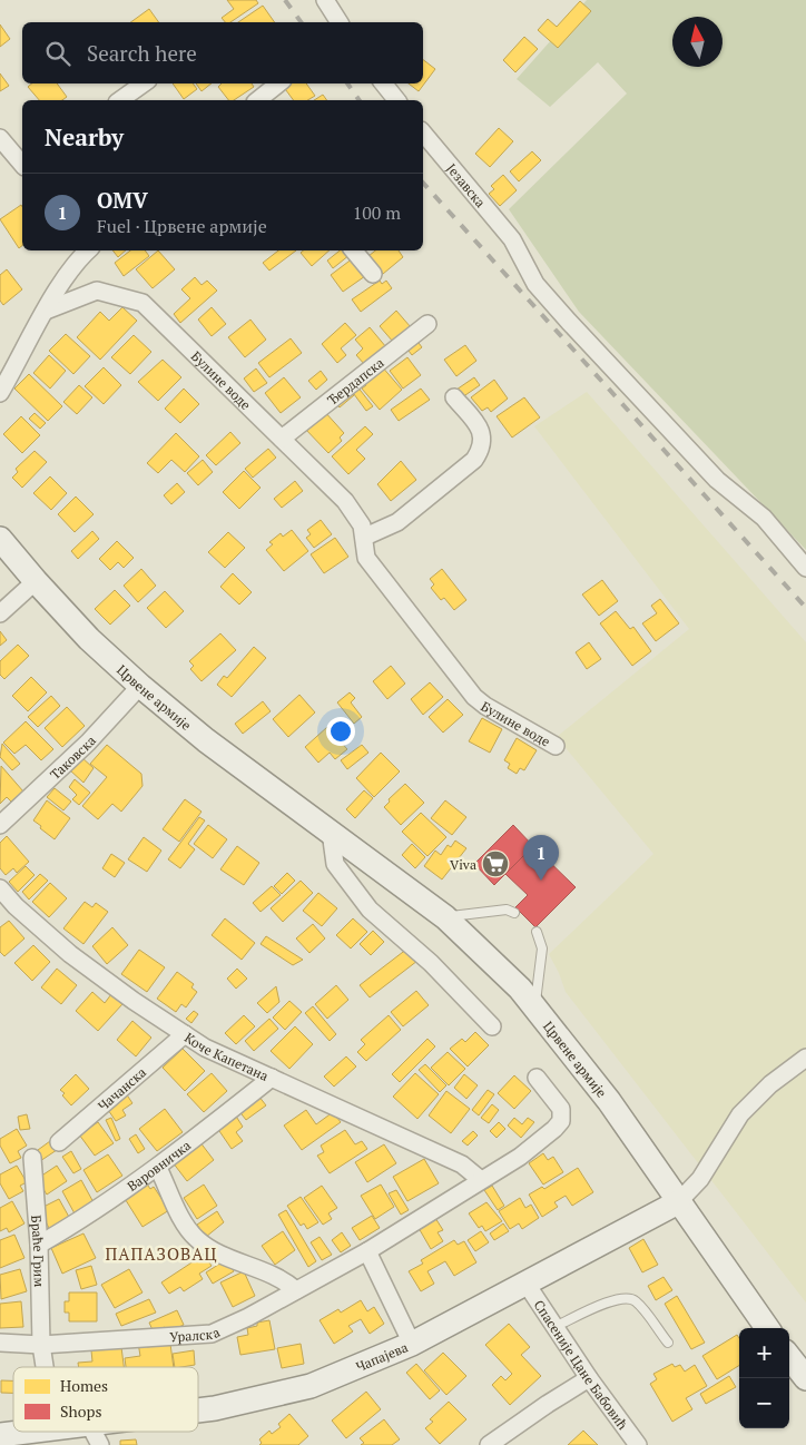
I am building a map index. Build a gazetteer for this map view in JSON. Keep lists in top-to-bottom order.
{
  "streets": {
    "main road": ["Црвене армије", "Чапајева"],
    "street": [
      "Језавска",
      "Булине воде",
      "Ђердапска",
      "Таковска",
      "Коче Капетана",
      "Чачанска",
      "Варовничка",
      "Браће Грим",
      "Уралска",
      "Спасеније Цане Бабовић"
    ]
  },
  "crossings": [
    ["Булине воде", "Ђердапска"],
    ["Црвене армије", "Таковска"],
    ["Црвене армије", "Чапајева"],
    ["Коче Капетана", "Чачанска"],
    ["Коче Капетана", "Варовничка"],
    ["Коче Капетана", "Уралска"],
    ["Варовничка", "Браће Грим"],
    ["Браће Грим", "Уралска"],
    ["Чапајева", "Спасеније Цане Бабовић"]
  ],
  "districts": ["ПАПАЗОВАЦ"],
  "places": {
    "supermarket": ["Viva"]
  },
  "legend": ["Homes", "Shops"],
  "north": "top",
  "page": {
    "search": "Search here",
    "heading": "Nearby",
    "list": [
      {
        "mark": "1",
        "name": "OMV",
        "note": "Fuel · Црвене армије",
        "value": "100 m"
      }
    ],
    "pins": "1",
    "map_buttons": ["+", "−"]
  }
}
